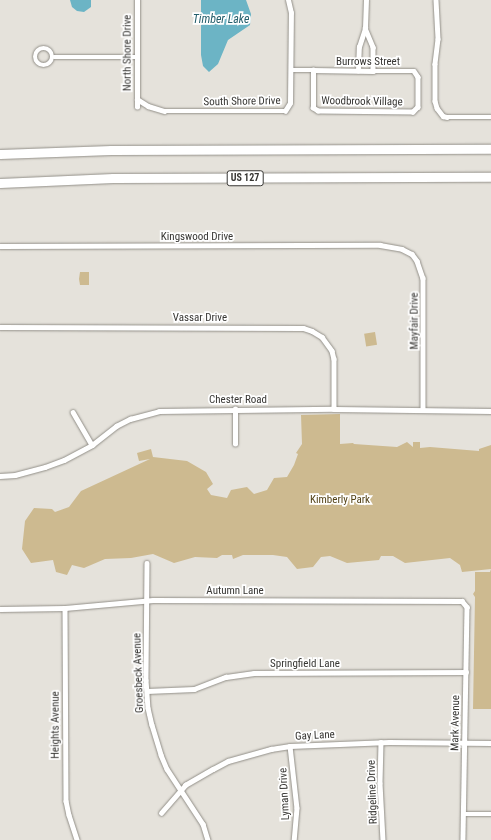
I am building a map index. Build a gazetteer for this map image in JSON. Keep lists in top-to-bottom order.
{
  "streets": {
    "highway": ["US 127"],
    "street": [
      "North Shore Drive",
      "Burrows Street",
      "South Shore Drive",
      "Woodbrook Village",
      "Kingswood Drive",
      "Vassar Drive",
      "Mayfair Drive",
      "Chester Road",
      "Autumn Lane",
      "Springfield Lane",
      "Groesbeck Avenue",
      "Mark Avenue",
      "Heights Avenue",
      "Gay Lane",
      "Ridgeline Drive",
      "Lyman Drive"
    ]
  },
  "crossings": [
    ["North Shore Drive", "South Shore Drive"],
    ["Burrows Street", "South Shore Drive"],
    ["Burrows Street", "Woodbrook Village"],
    ["Kingswood Drive", "Mayfair Drive"],
    ["Vassar Drive", "Chester Road"],
    ["Mayfair Drive", "Chester Road"],
    ["Autumn Lane", "Groesbeck Avenue"],
    ["Autumn Lane", "Mark Avenue"],
    ["Autumn Lane", "Heights Avenue"],
    ["Springfield Lane", "Groesbeck Avenue"],
    ["Springfield Lane", "Mark Avenue"],
    ["Groesbeck Avenue", "Gay Lane"],
    ["Mark Avenue", "Gay Lane"],
    ["Gay Lane", "Ridgeline Drive"],
    ["Gay Lane", "Lyman Drive"]
  ],
  "water": ["Timber Lake"],
  "parks": ["Kimberly Park"]
}
